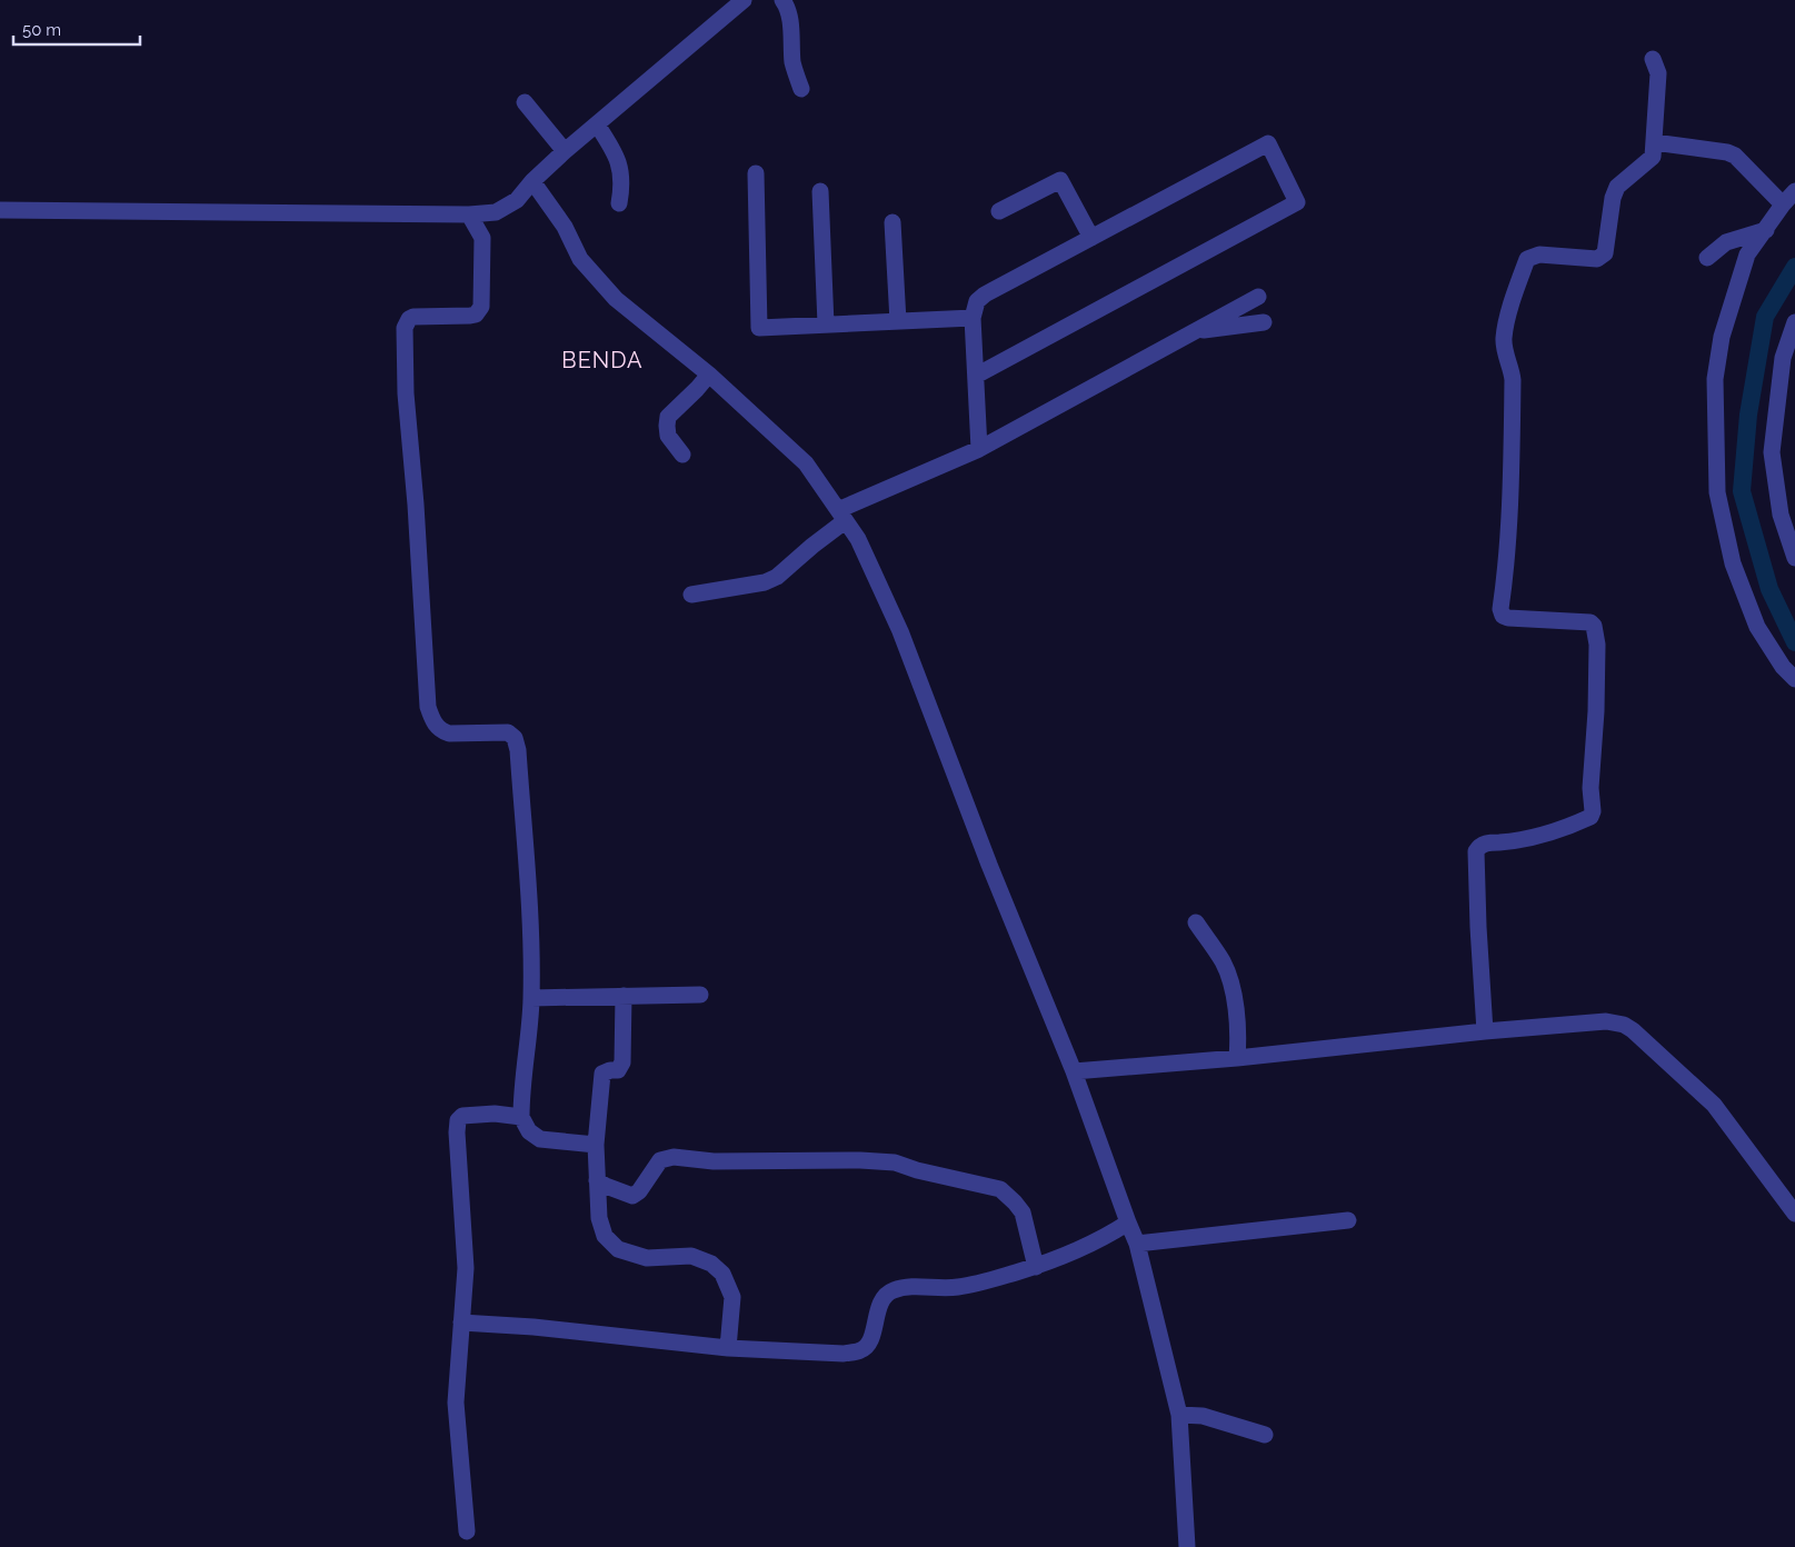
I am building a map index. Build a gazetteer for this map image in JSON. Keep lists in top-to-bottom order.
{
  "districts": ["BENDA"],
  "scale_bar": "50 m"
}
